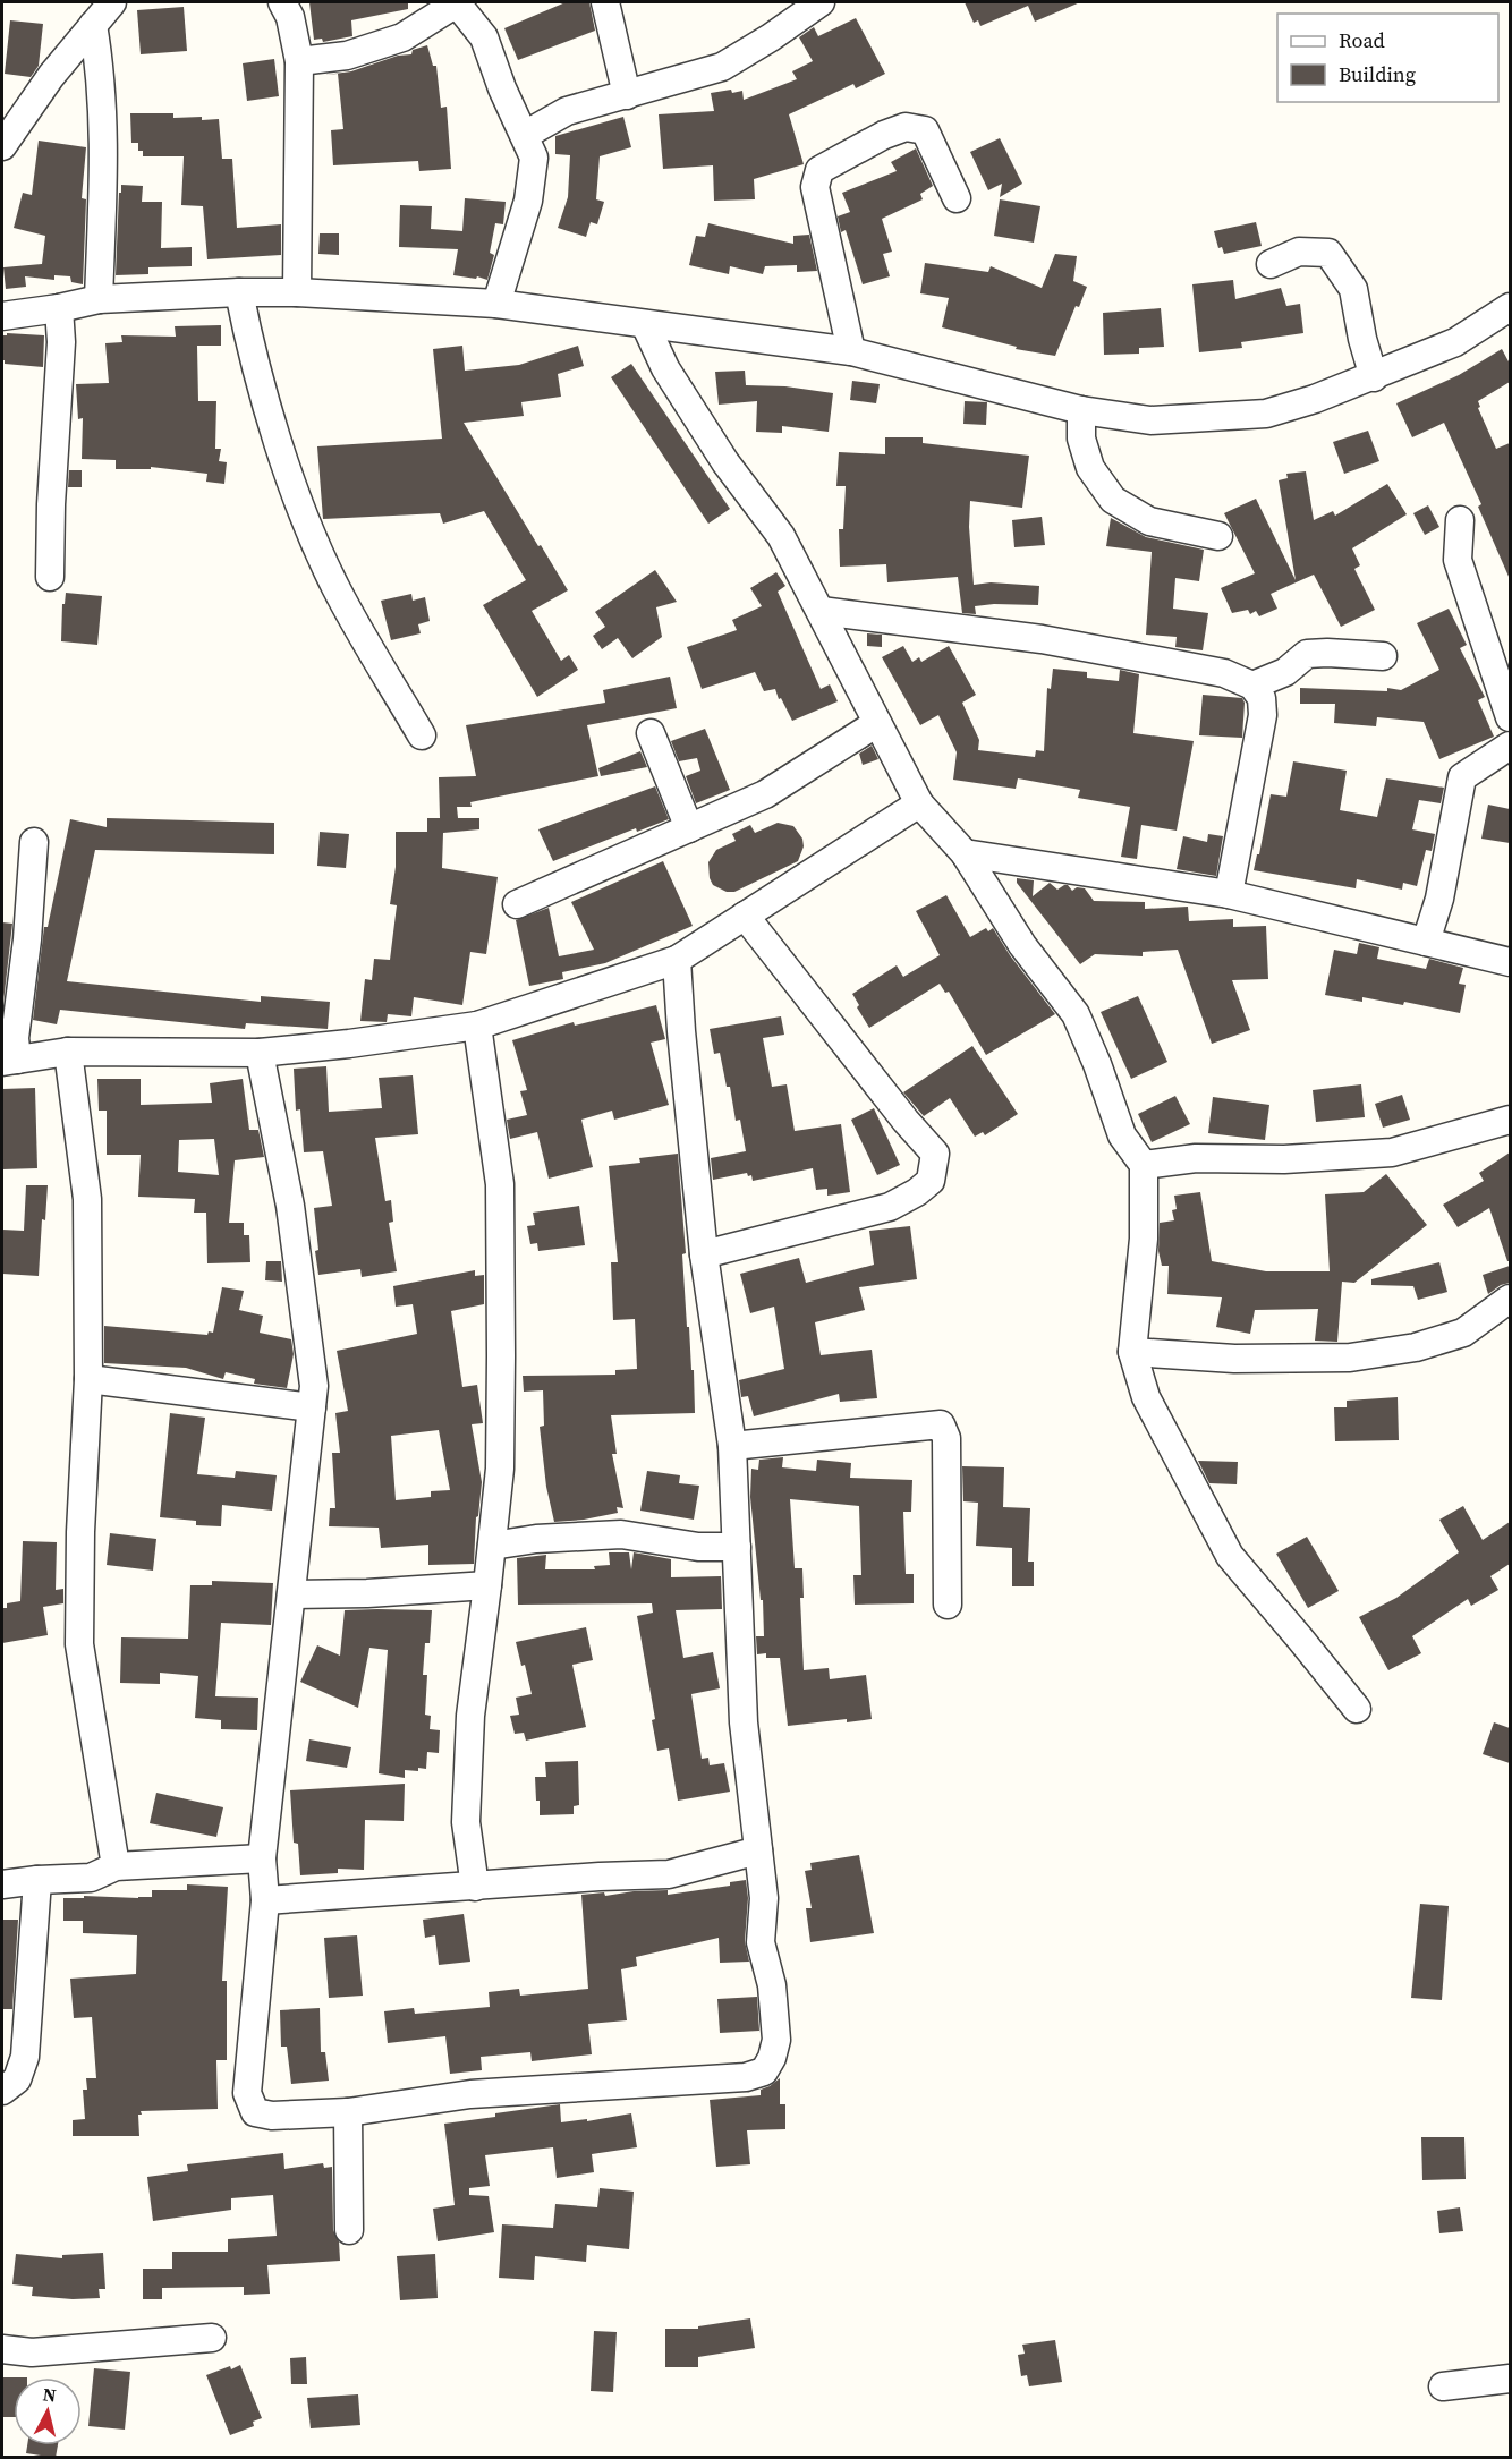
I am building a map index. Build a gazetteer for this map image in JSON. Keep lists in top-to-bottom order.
{
  "legend": ["Road", "Building"],
  "north": "top"
}
